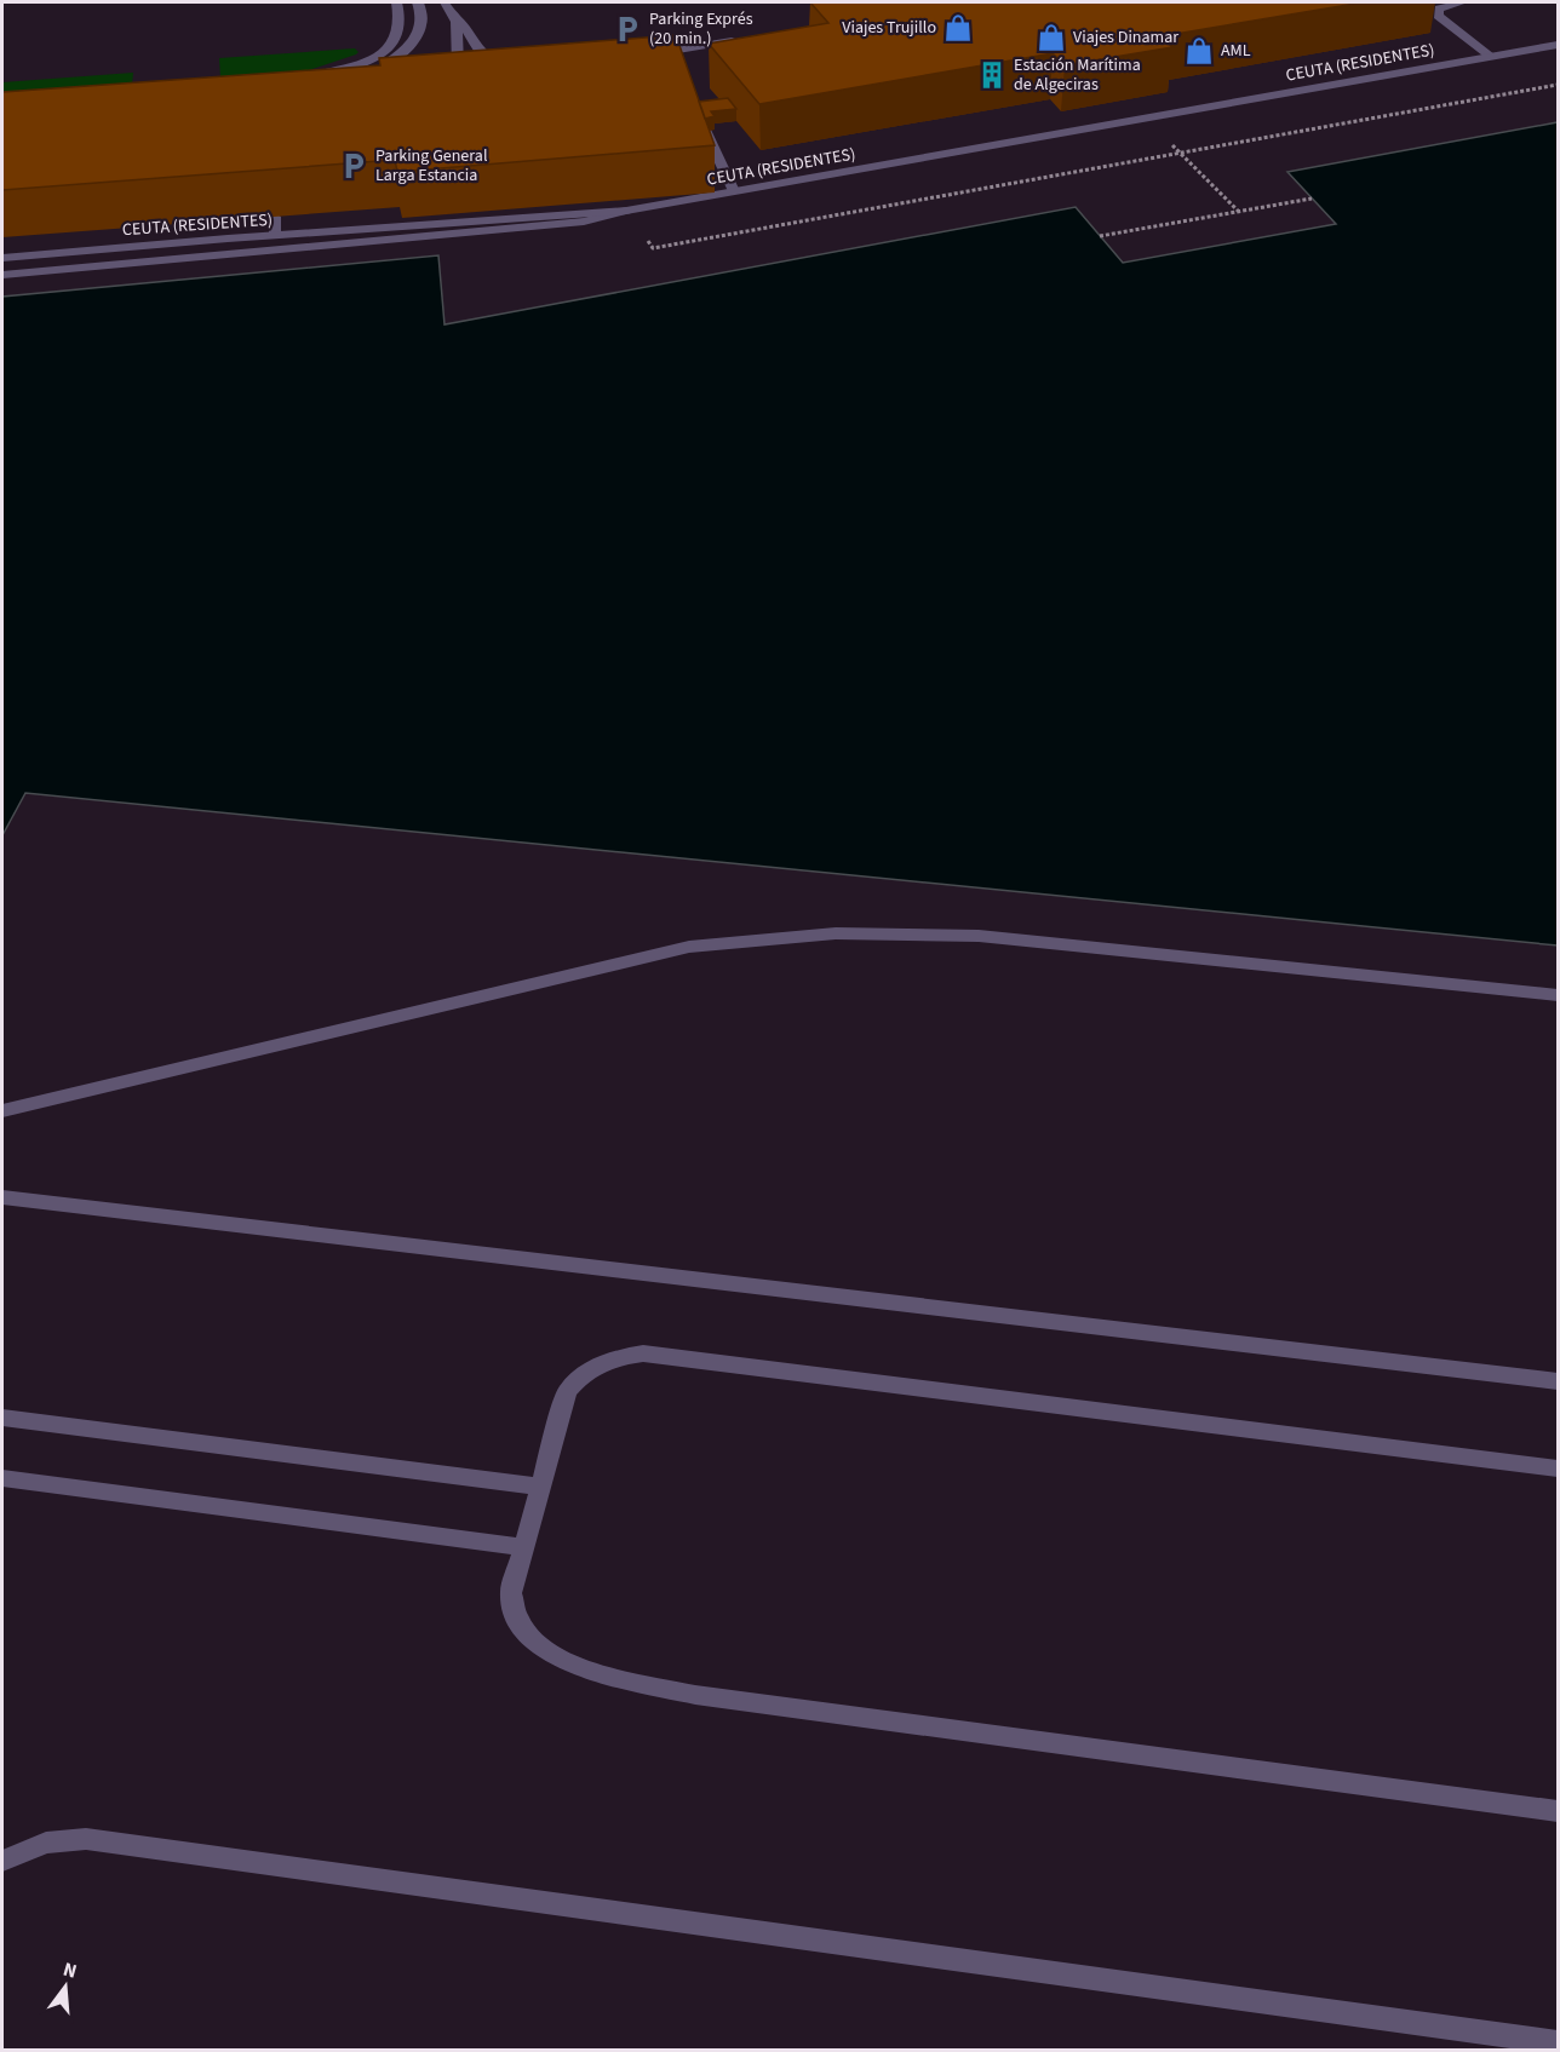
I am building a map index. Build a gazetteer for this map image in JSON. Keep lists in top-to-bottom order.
{
  "streets": {
    "street": ["CEUTA (RESIDENTES)"]
  },
  "places": {
    "shop": ["Viajes Trujillo", "Viajes Dinamar", "AML"],
    "parking": ["Parking Exprés (20 min.)", "Parking General Larga Estancia"],
    "building": ["Estación Marítima de Algeciras"]
  },
  "north": "top"
}
